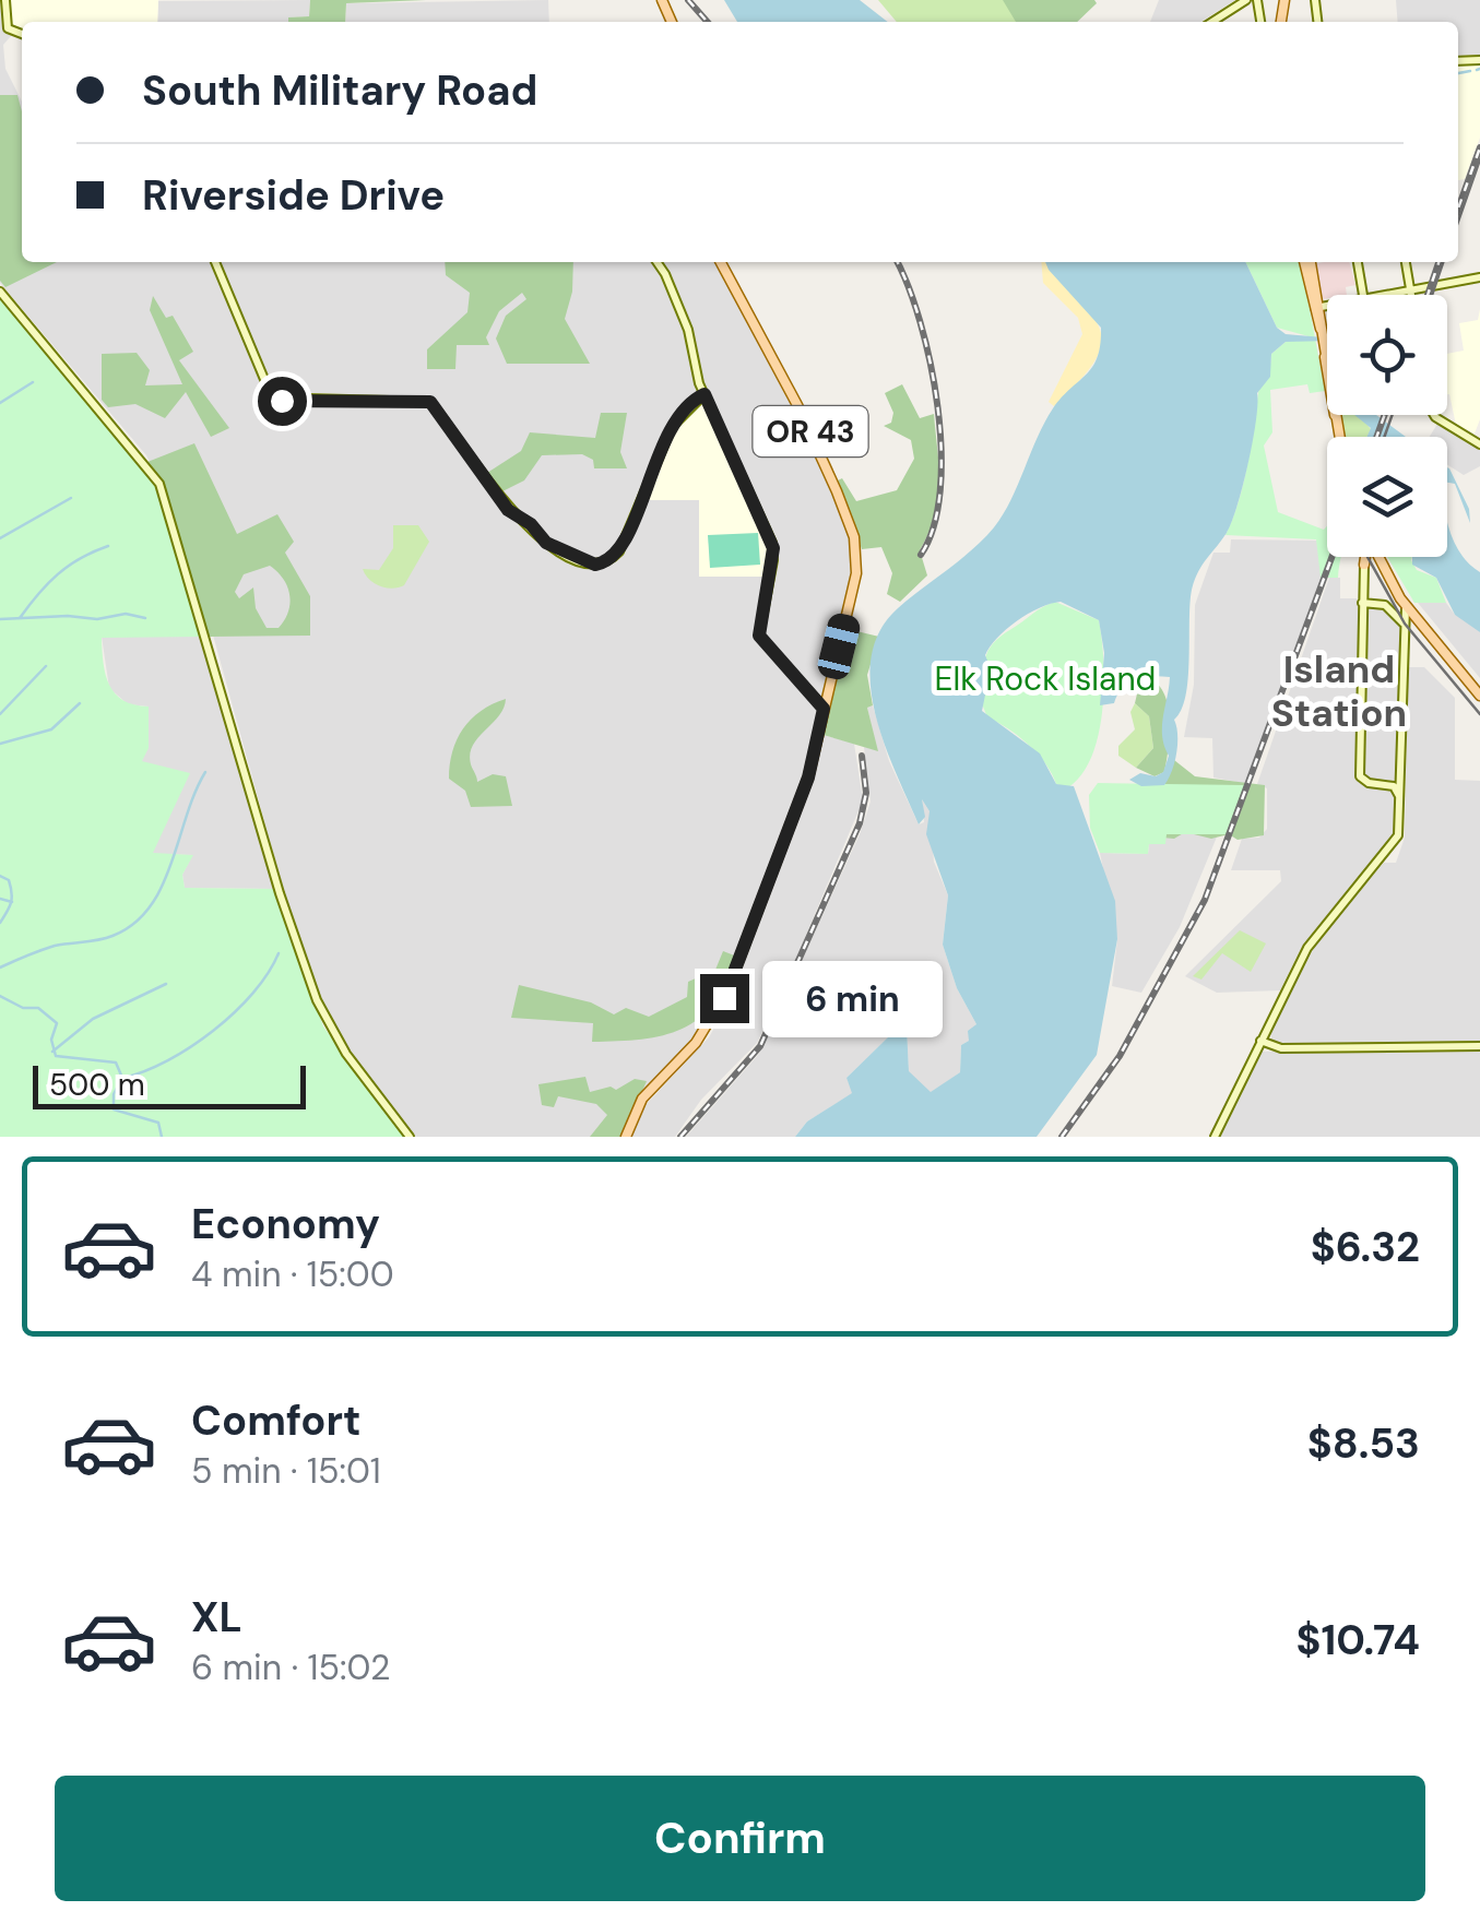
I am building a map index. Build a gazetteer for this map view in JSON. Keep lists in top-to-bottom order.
{
  "streets": {
    "main road": ["OR 43"]
  },
  "districts": ["Island Station"],
  "parks": ["Elk Rock Island"],
  "scale_bar": "500 m",
  "page": {
    "banner": ["South Military Road", "Riverside Drive"],
    "bubble": "6 min",
    "scale": "500 m",
    "list": [
      {
        "name": "Economy",
        "note": "4 min · 15:00",
        "value": "$6.32"
      },
      {
        "name": "Comfort",
        "note": "5 min · 15:01",
        "value": "$8.53"
      },
      {
        "name": "XL",
        "note": "6 min · 15:02",
        "value": "$10.74"
      }
    ],
    "buttons": "Confirm"
  }
}
